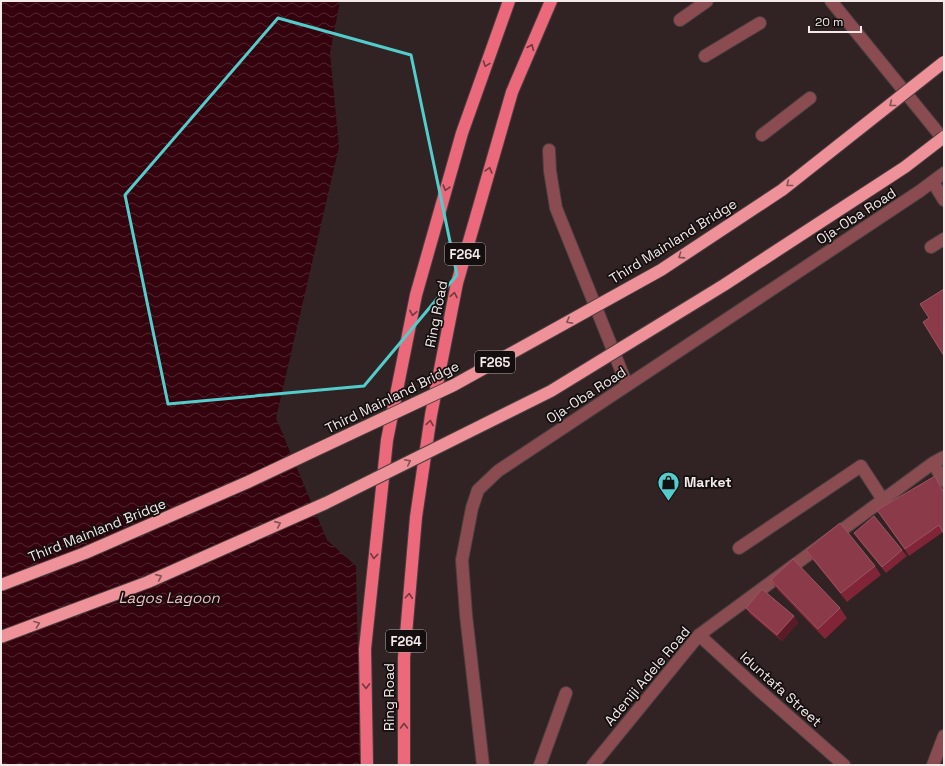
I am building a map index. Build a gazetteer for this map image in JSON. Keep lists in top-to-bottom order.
{
  "streets": {
    "highway": ["Third Mainland Bridge", "F265"],
    "main road": ["F264", "Ring Road"],
    "street": ["Oja-Oba Road", "Adeniji Adele Road", "Iduntafa Street"]
  },
  "crossings": [
    ["Adeniji Adele Road", "Iduntafa Street"]
  ],
  "water": ["Lagos Lagoon"],
  "places": {
    "shop": ["Market"]
  },
  "scale_bar": "20 m"
}
